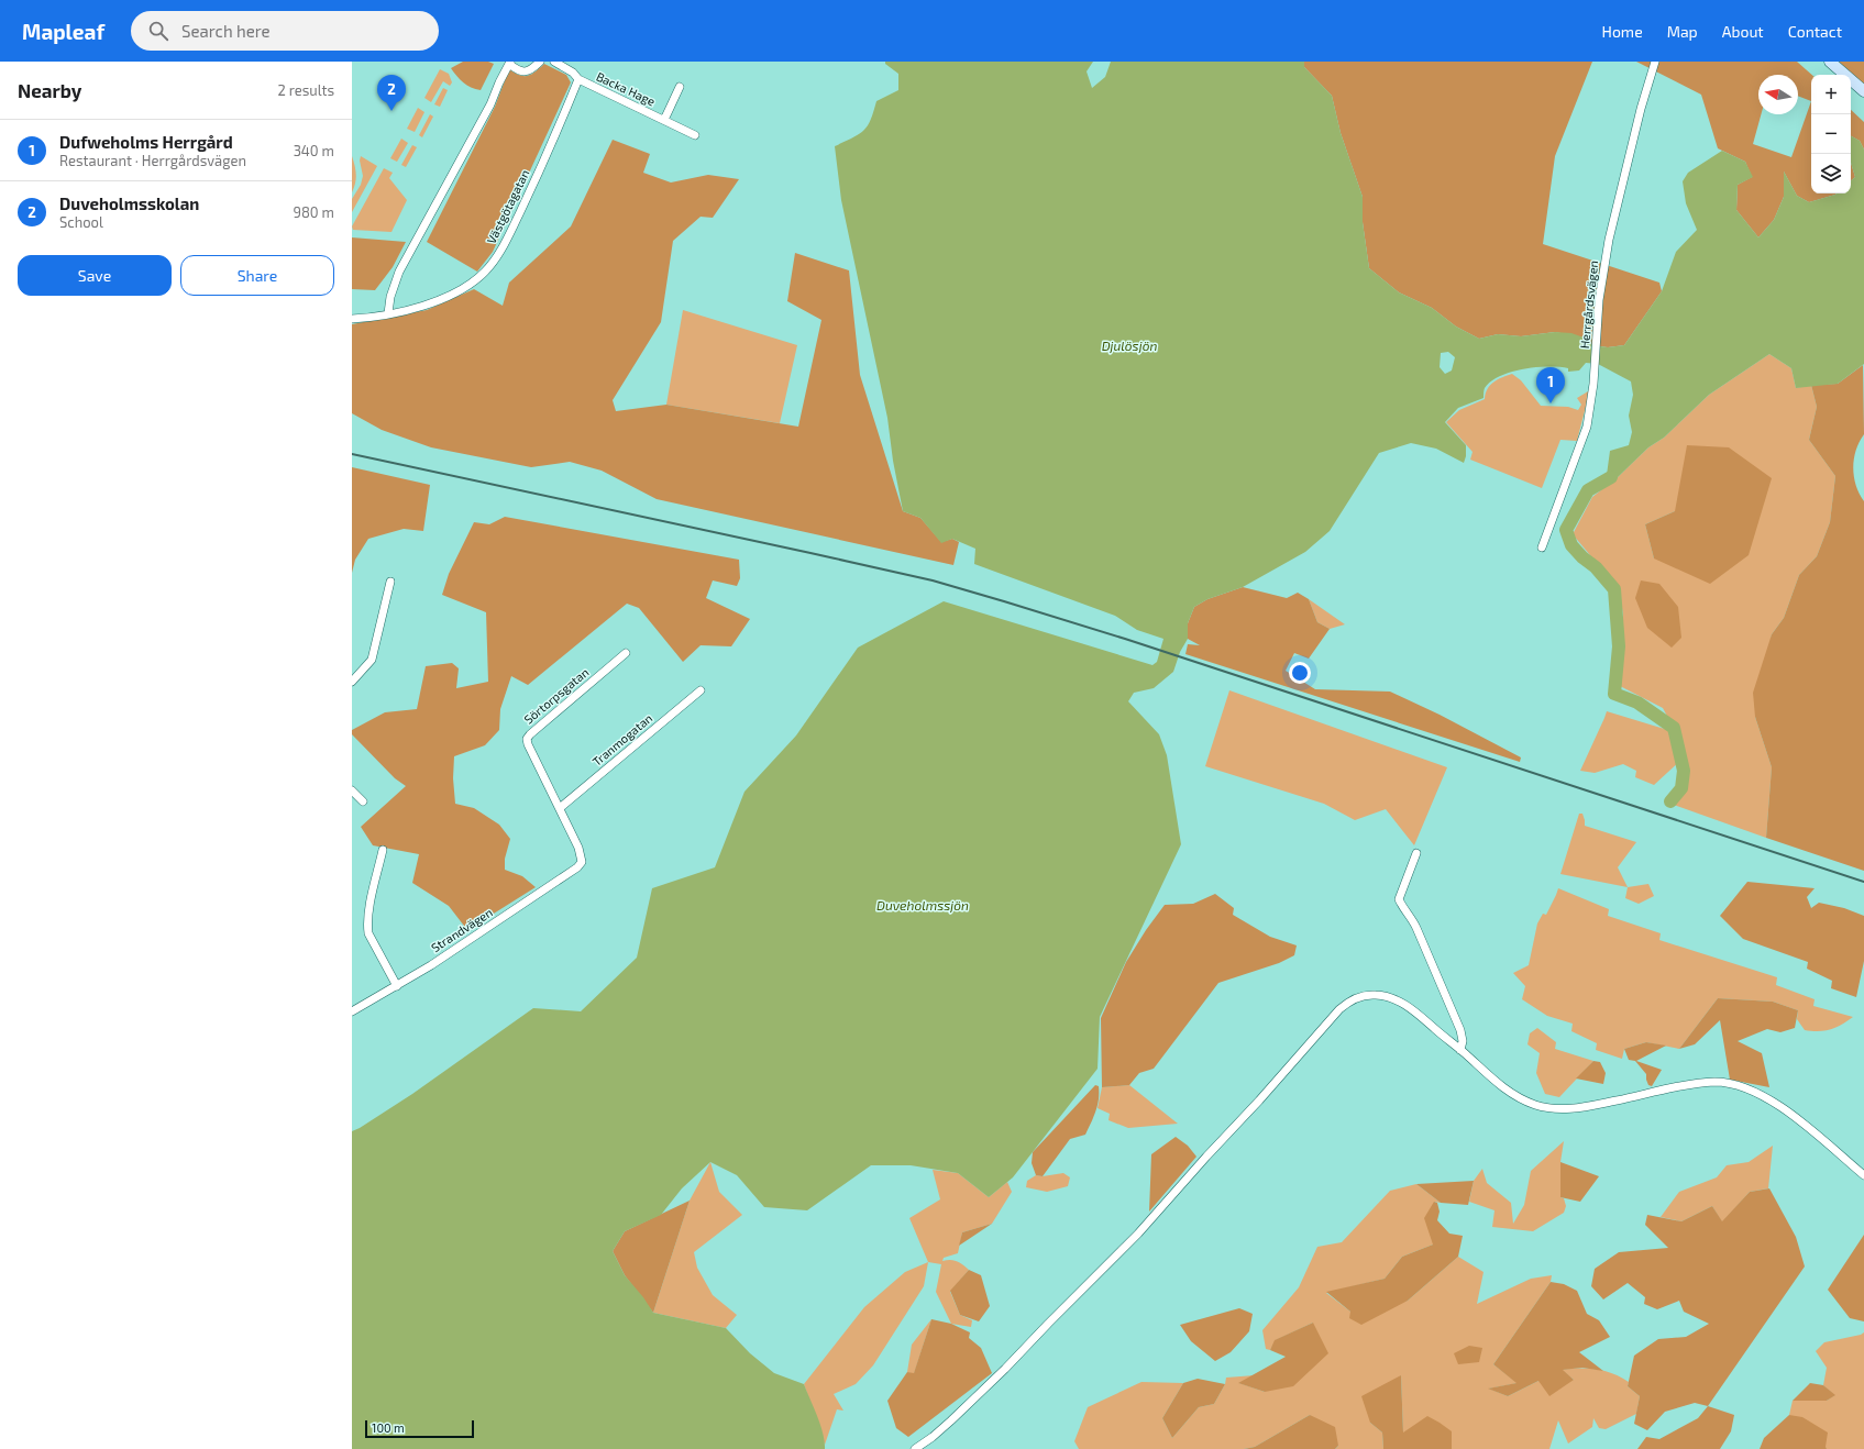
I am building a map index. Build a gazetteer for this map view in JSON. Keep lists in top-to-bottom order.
{
  "streets": {
    "street": [
      "Backa Hage",
      "Västgötagatan",
      "Herrgårdsvägen",
      "Sörtorpsgatan",
      "Tranmogatan",
      "Strandvägen"
    ]
  },
  "crossings": [
    ["Backa Hage", "Västgötagatan"],
    ["Sörtorpsgatan", "Tranmogatan"],
    ["Sörtorpsgatan", "Strandvägen"]
  ],
  "water": ["Djulösjön", "Duveholmssjön"],
  "scale_bar": "100 m",
  "north": "left",
  "page": {
    "header": "Mapleaf",
    "search": "Search here",
    "nav": [
      "Home",
      "Map",
      "About",
      "Contact"
    ],
    "heading": ["Nearby", "2 results"],
    "map_buttons": ["+", "−"],
    "pins": ["2", "1"],
    "list": [
      {
        "mark": "1",
        "name": "Dufweholms Herrgård",
        "note": "Restaurant · Herrgårdsvägen",
        "value": "340 m"
      },
      {
        "mark": "2",
        "name": "Duveholmsskolan",
        "note": "School",
        "value": "980 m"
      }
    ],
    "buttons": ["Save", "Share"],
    "scale": "100 m"
  }
}
